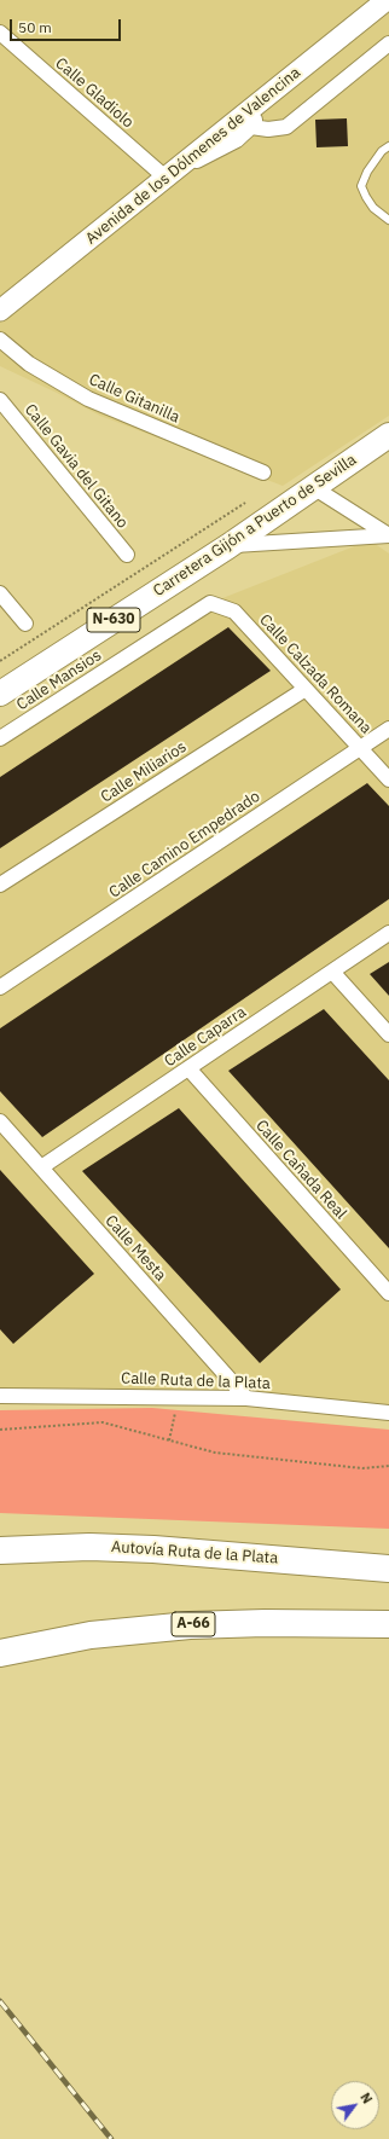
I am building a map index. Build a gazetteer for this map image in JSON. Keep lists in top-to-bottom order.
{
  "streets": {
    "highway": [
      "Carretera Gijón a Puerto de Sevilla",
      "N-630",
      "Autovía Ruta de la Plata",
      "A-66"
    ],
    "main road": ["Avenida de los Dólmenes de Valencina"],
    "street": [
      "Calle Gladiolo",
      "Calle Gitanilla",
      "Calle Gavia del Gitano",
      "Calle Calzada Romana",
      "Calle Mansios",
      "Calle Miliarios",
      "Calle Camino Empedrado",
      "Calle Caparra",
      "Calle Cañada Real",
      "Calle Mesta",
      "Calle Ruta de la Plata"
    ]
  },
  "crossings": [
    ["Calle Gladiolo", "Avenida de los Dólmenes de Valencina"],
    ["Calle Calzada Romana", "Calle Mansios"],
    ["Calle Calzada Romana", "Calle Miliarios"],
    ["Calle Calzada Romana", "Calle Camino Empedrado"],
    ["Calle Caparra", "Calle Cañada Real"],
    ["Calle Caparra", "Calle Mesta"],
    ["Calle Mesta", "Calle Ruta de la Plata"]
  ],
  "scale_bar": "50 m",
  "north": "top right"
}
